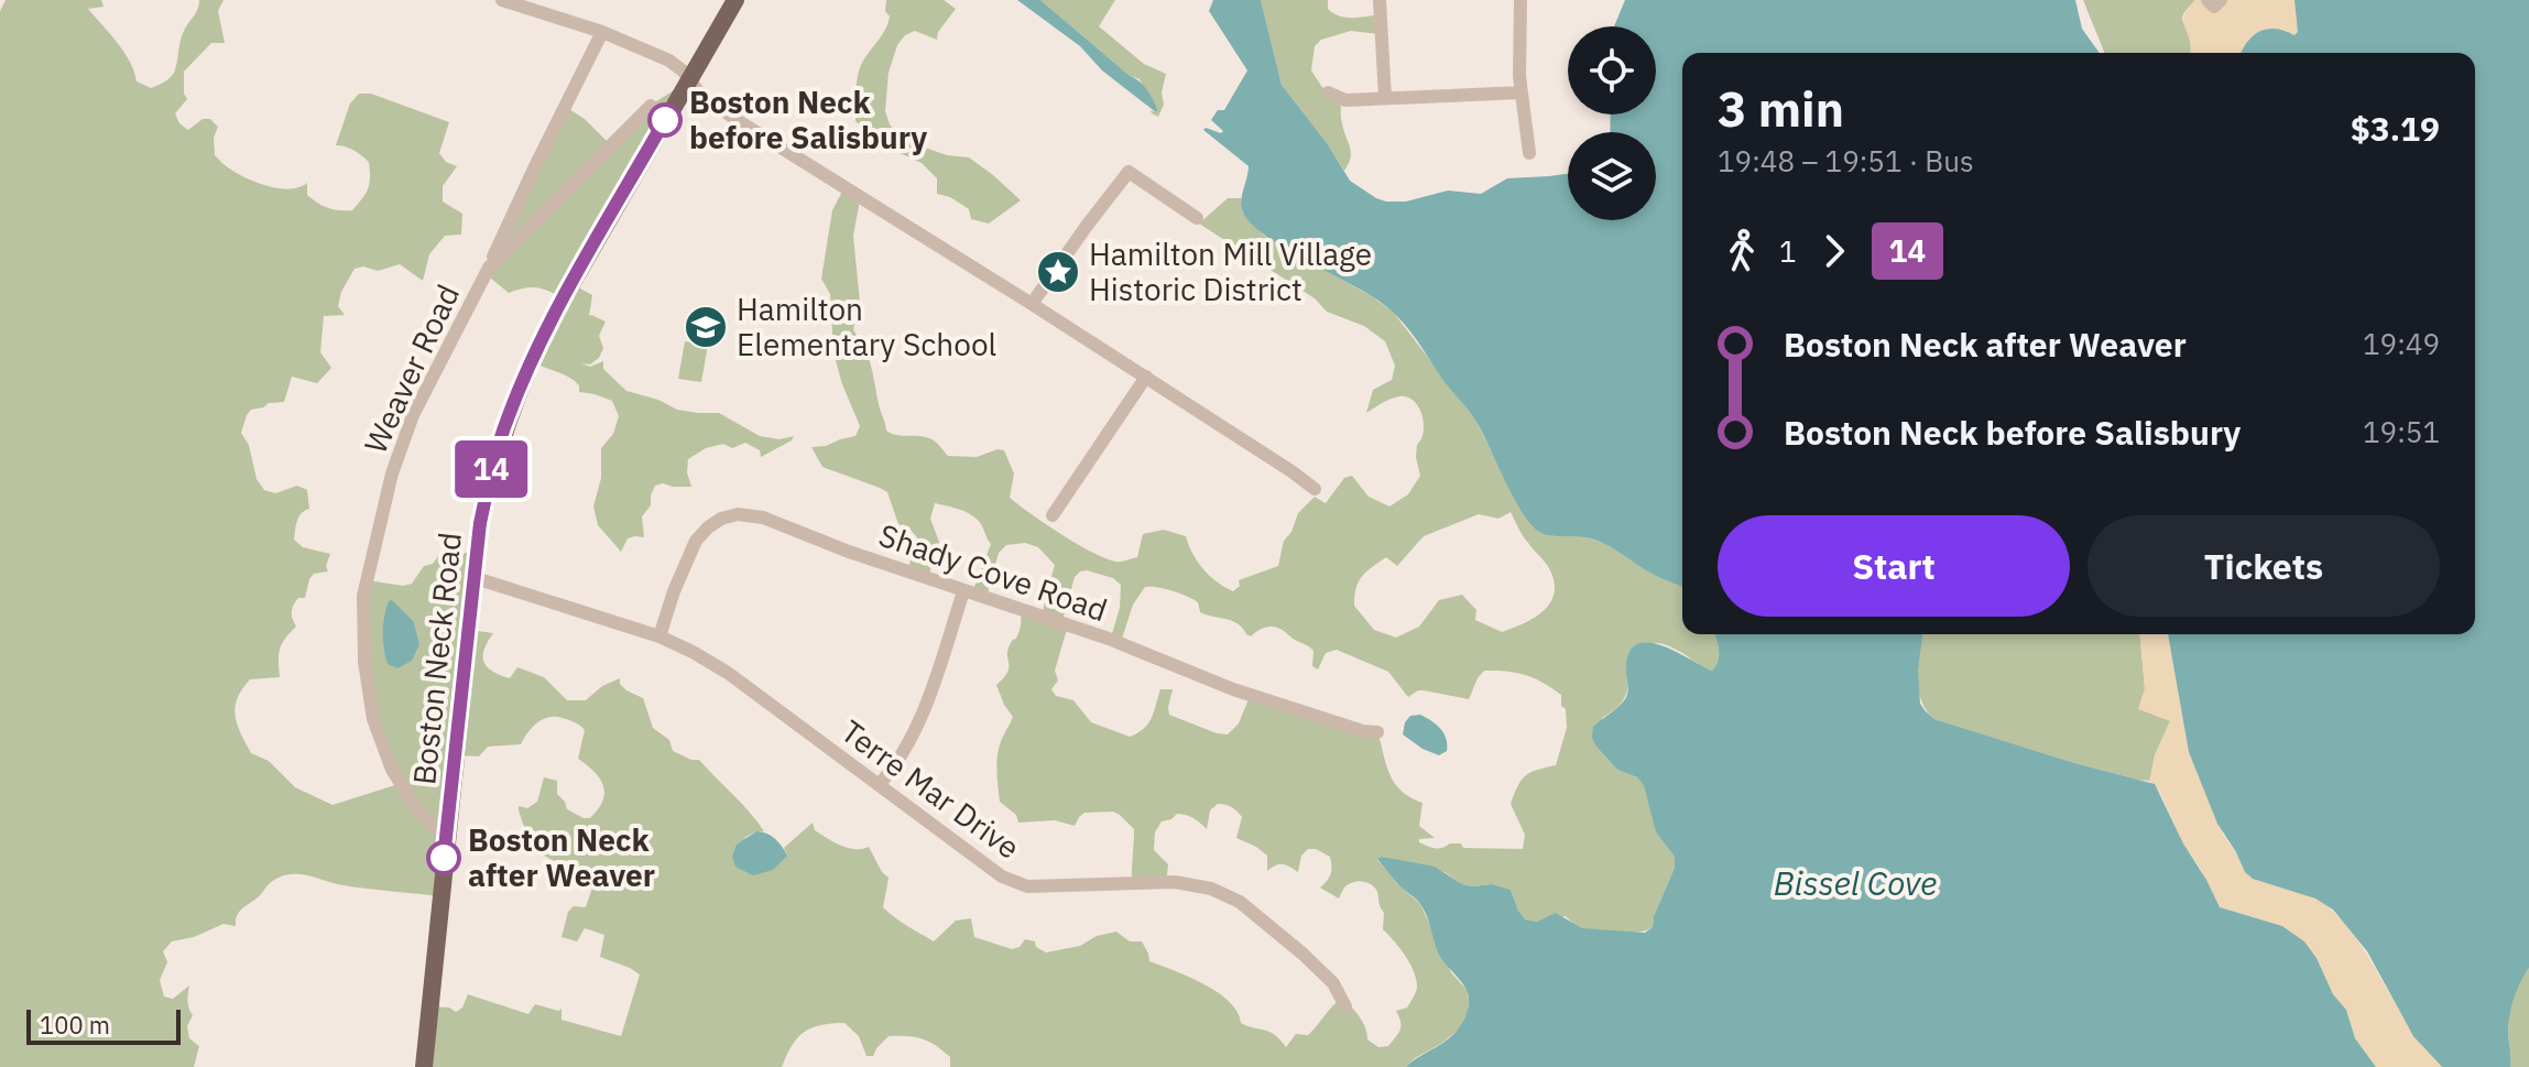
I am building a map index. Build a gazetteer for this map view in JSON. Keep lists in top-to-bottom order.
{
  "streets": {
    "main road": ["Boston Neck Road"],
    "street": ["Weaver Road", "Shady Cove Road", "Terre Mar Drive"]
  },
  "crossings": [
    ["Weaver Road", "Boston Neck Road"],
    ["Shady Cove Road", "Terre Mar Drive"],
    ["Boston Neck Road", "Terre Mar Drive"]
  ],
  "water": ["Bissel Cove"],
  "places": {
    "other": ["Boston Neck before Salisbury", "Boston Neck after Weaver"],
    "place": ["Hamilton Mill Village Historic District"],
    "school or university": ["Hamilton Elementary School"]
  },
  "lines": ["bus line 14"],
  "scale_bar": "100 m",
  "page": {
    "on_map": "14",
    "heading": ["3 min", "19:48 – 19:51 · Bus", "$3.19"],
    "legs": ["1", "14"],
    "list": [
      {
        "name": "Boston Neck after Weaver",
        "value": "19:49"
      },
      {
        "name": "Boston Neck before Salisbury",
        "value": "19:51"
      }
    ],
    "buttons": ["Start", "Tickets"],
    "scale": "100 m"
  }
}
